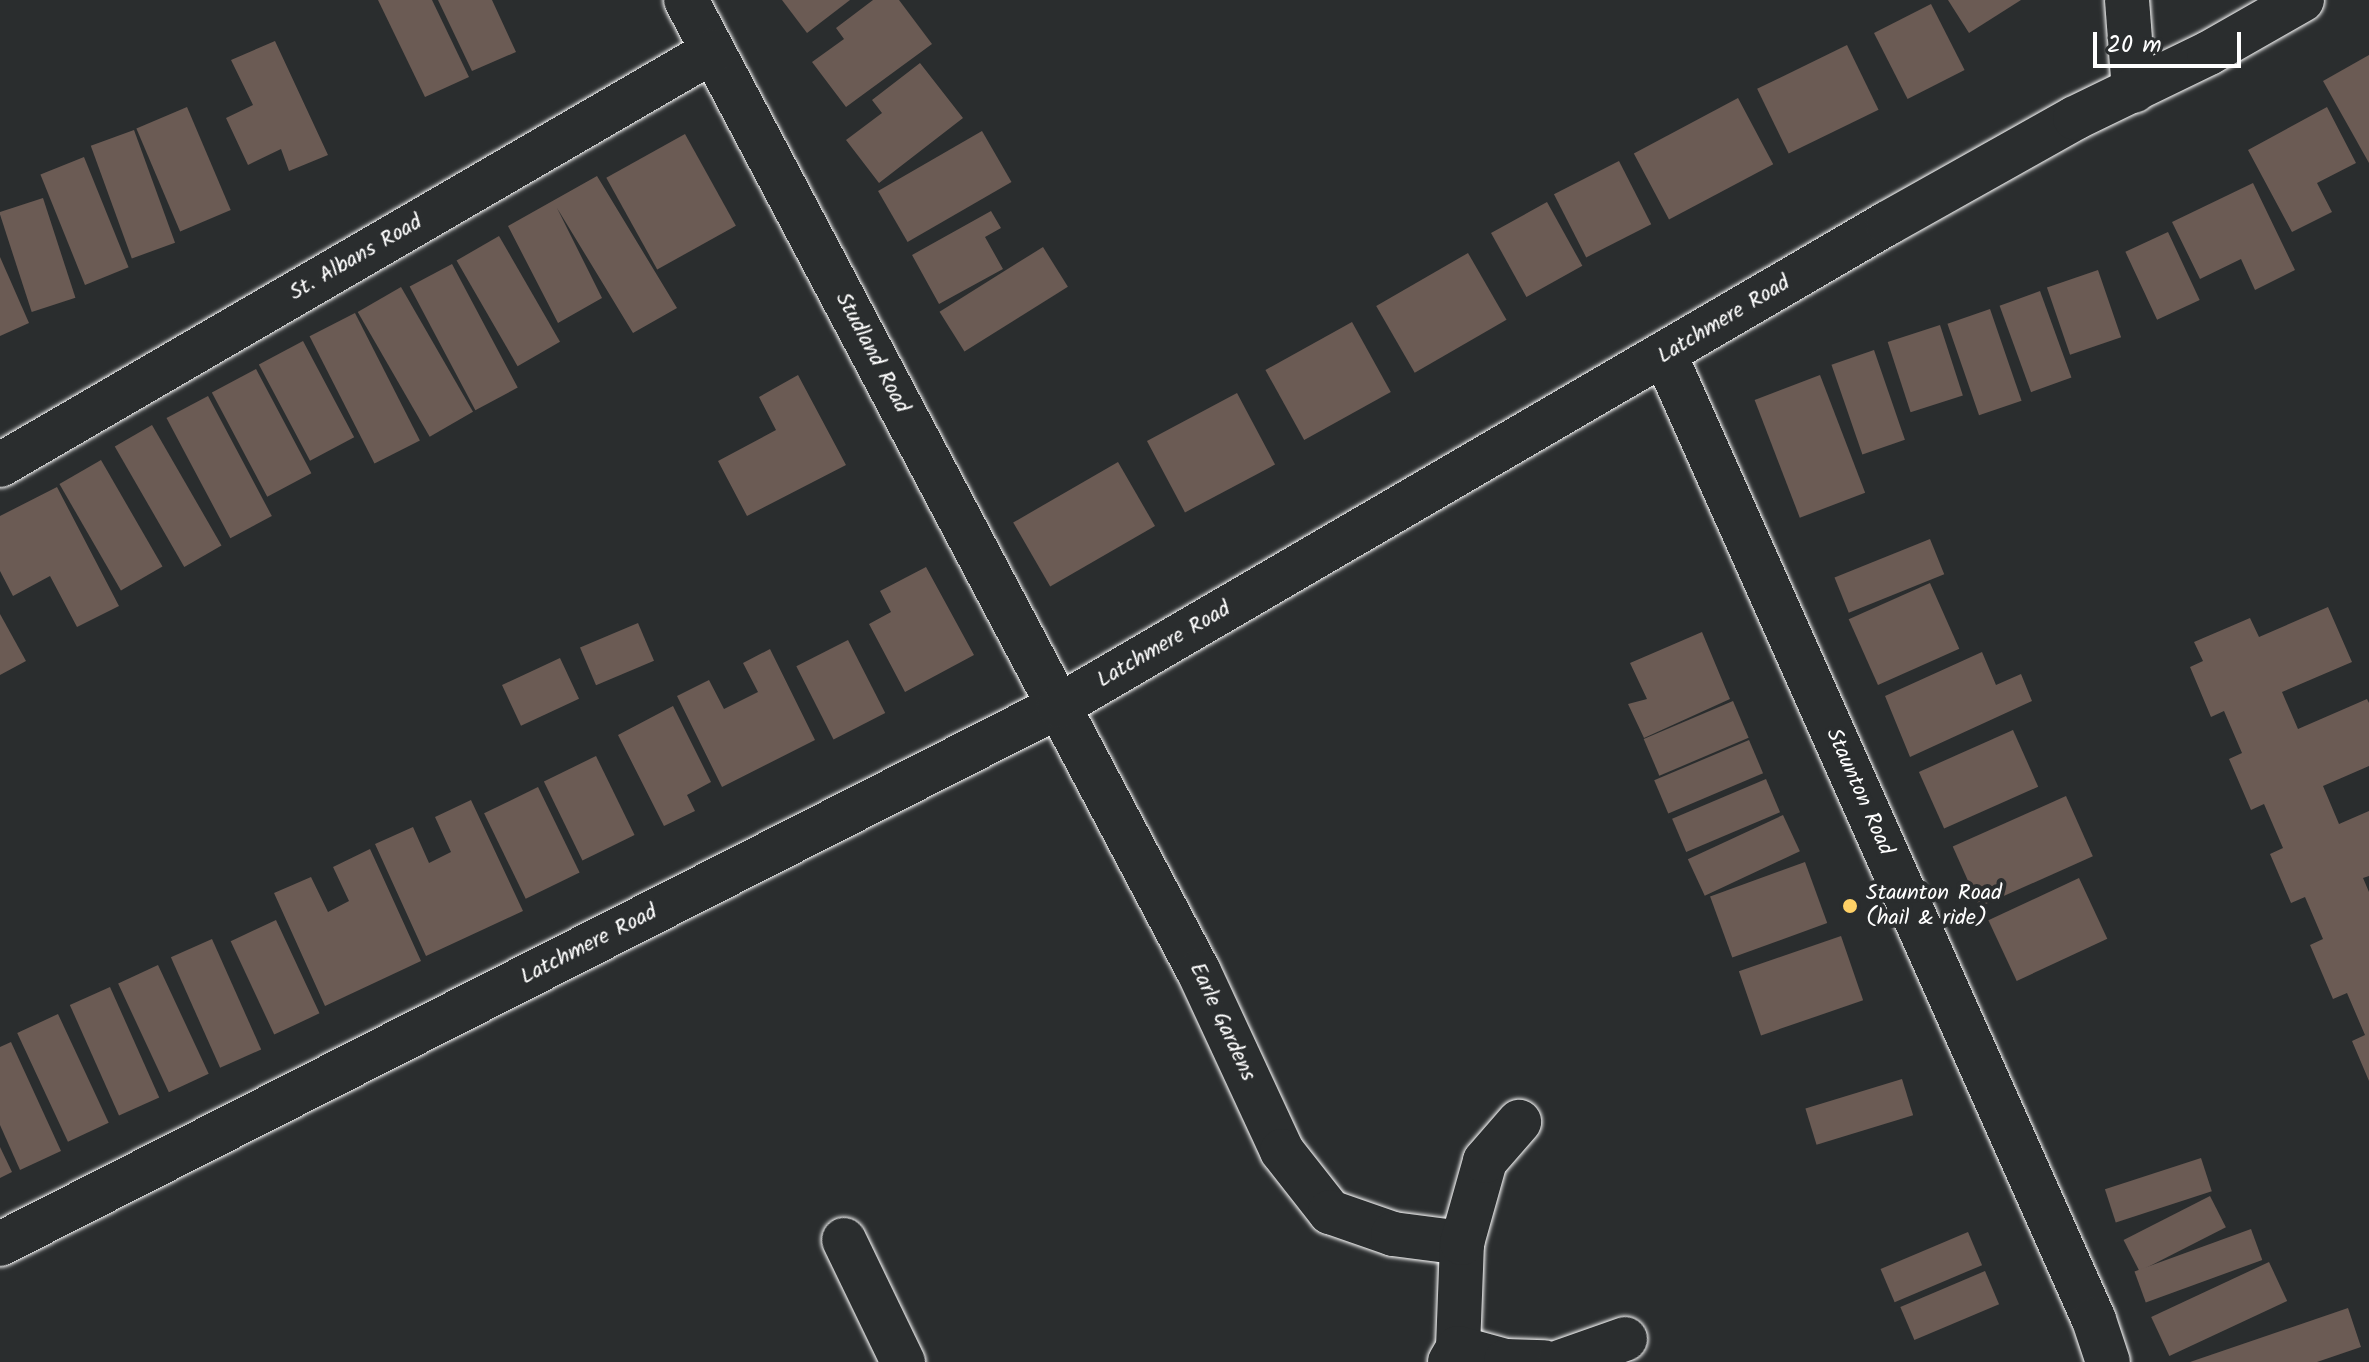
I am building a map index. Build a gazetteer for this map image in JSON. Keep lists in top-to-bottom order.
{
  "streets": {
    "street": [
      "St. Albans Road",
      "Latchmere Road",
      "Studland Road",
      "Staunton Road",
      "Earle Gardens"
    ]
  },
  "crossings": [
    ["St. Albans Road", "Studland Road"],
    ["Latchmere Road", "Studland Road"],
    ["Latchmere Road", "Staunton Road"],
    ["Latchmere Road", "Earle Gardens"],
    ["Studland Road", "Earle Gardens"]
  ],
  "places": ["Staunton Road (hail & ride)"],
  "scale_bar": "20 m"
}
